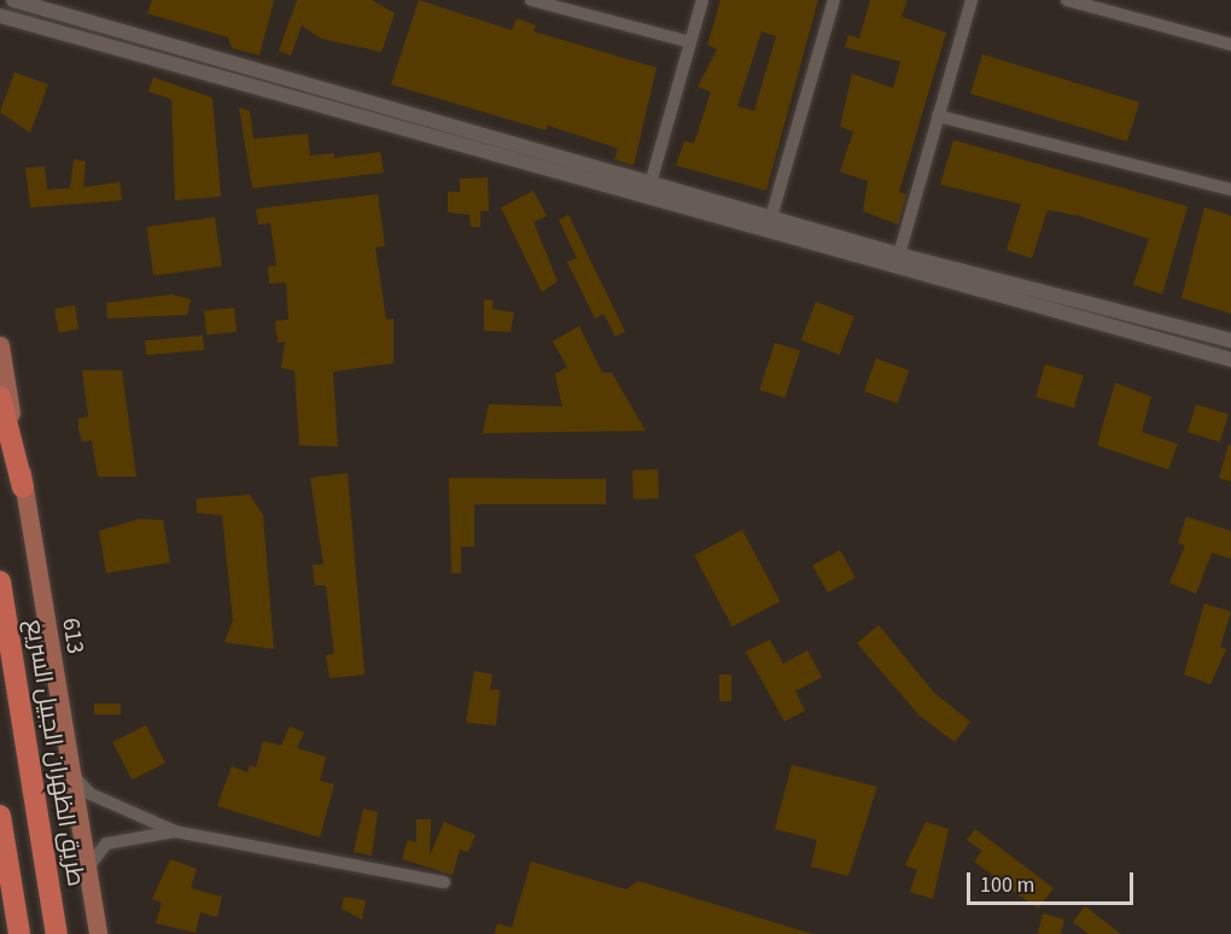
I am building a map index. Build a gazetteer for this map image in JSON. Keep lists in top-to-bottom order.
{
  "streets": {
    "highway": ["طريق الظهران الجبيل السريع"],
    "main road": ["613"]
  },
  "scale_bar": "100 m"
}
